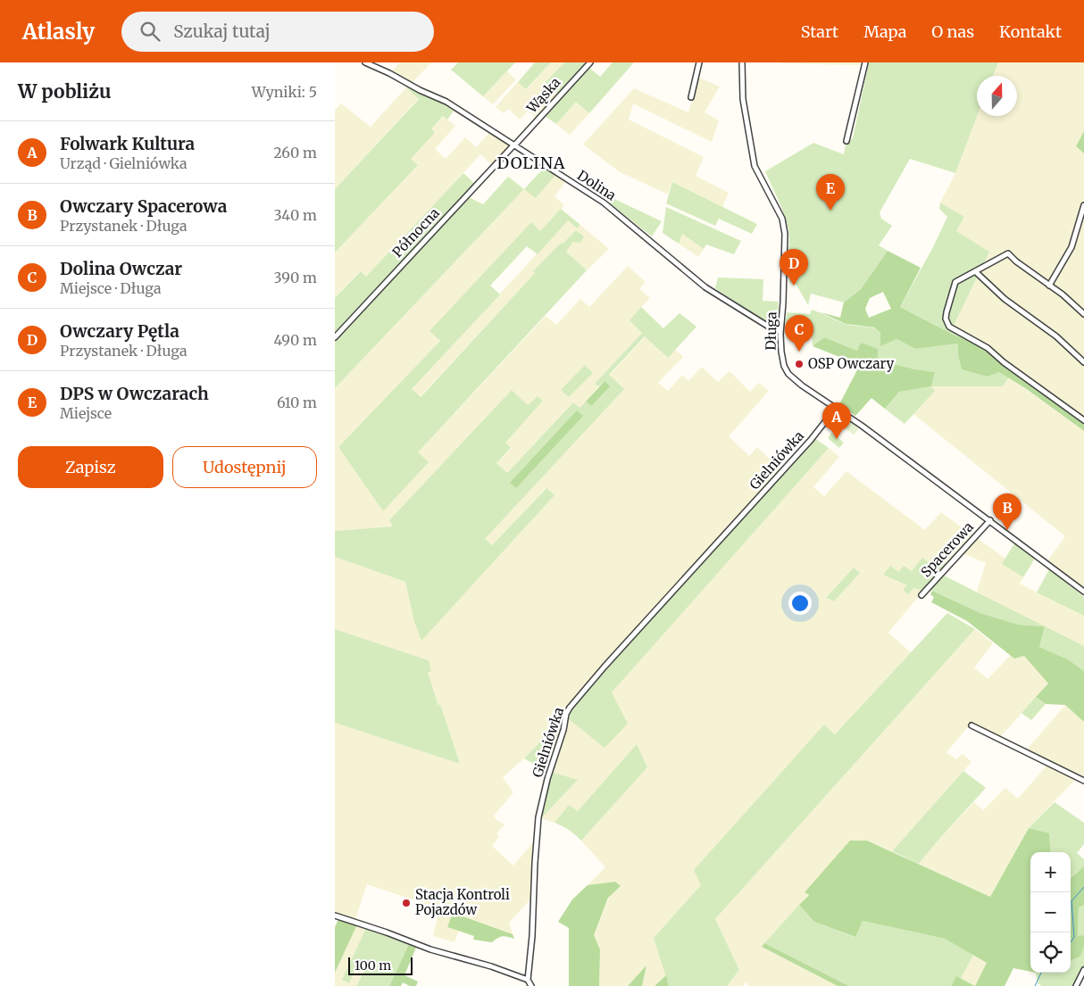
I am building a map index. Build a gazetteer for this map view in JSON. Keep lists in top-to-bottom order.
{
  "streets": {
    "street": [
      "Wąska",
      "Dolina",
      "Północna",
      "Długa",
      "Gielniówka",
      "Spacerowa"
    ]
  },
  "crossings": [
    ["Wąska", "Dolina"],
    ["Wąska", "Północna"],
    ["Dolina", "Północna"],
    ["Dolina", "Długa"],
    ["Długa", "Gielniówka"],
    ["Długa", "Spacerowa"]
  ],
  "districts": ["DOLINA"],
  "places": ["OSP Owczary", "Stacja Kontroli Pojazdów"],
  "scale_bar": "100 m",
  "north": "top",
  "page": {
    "header": "Atlasly",
    "search": "Szukaj tutaj",
    "nav": [
      "Start",
      "Mapa",
      "O nas",
      "Kontakt"
    ],
    "heading": ["W pobliżu", "Wyniki: 5"],
    "list": [
      {
        "mark": "A",
        "name": "Folwark Kultura",
        "note": "Urząd · Gielniówka",
        "value": "260 m"
      },
      {
        "mark": "B",
        "name": "Owczary Spacerowa",
        "note": "Przystanek · Długa",
        "value": "340 m"
      },
      {
        "mark": "C",
        "name": "Dolina Owczar",
        "note": "Miejsce · Długa",
        "value": "390 m"
      },
      {
        "mark": "D",
        "name": "Owczary Pętla",
        "note": "Przystanek · Długa",
        "value": "490 m"
      },
      {
        "mark": "E",
        "name": "DPS w Owczarach",
        "note": "Miejsce",
        "value": "610 m"
      }
    ],
    "pins": [
      "E",
      "D",
      "C",
      "A",
      "B"
    ],
    "buttons": ["Zapisz", "Udostępnij"],
    "map_buttons": ["+", "−"],
    "scale": "100 m"
  }
}
